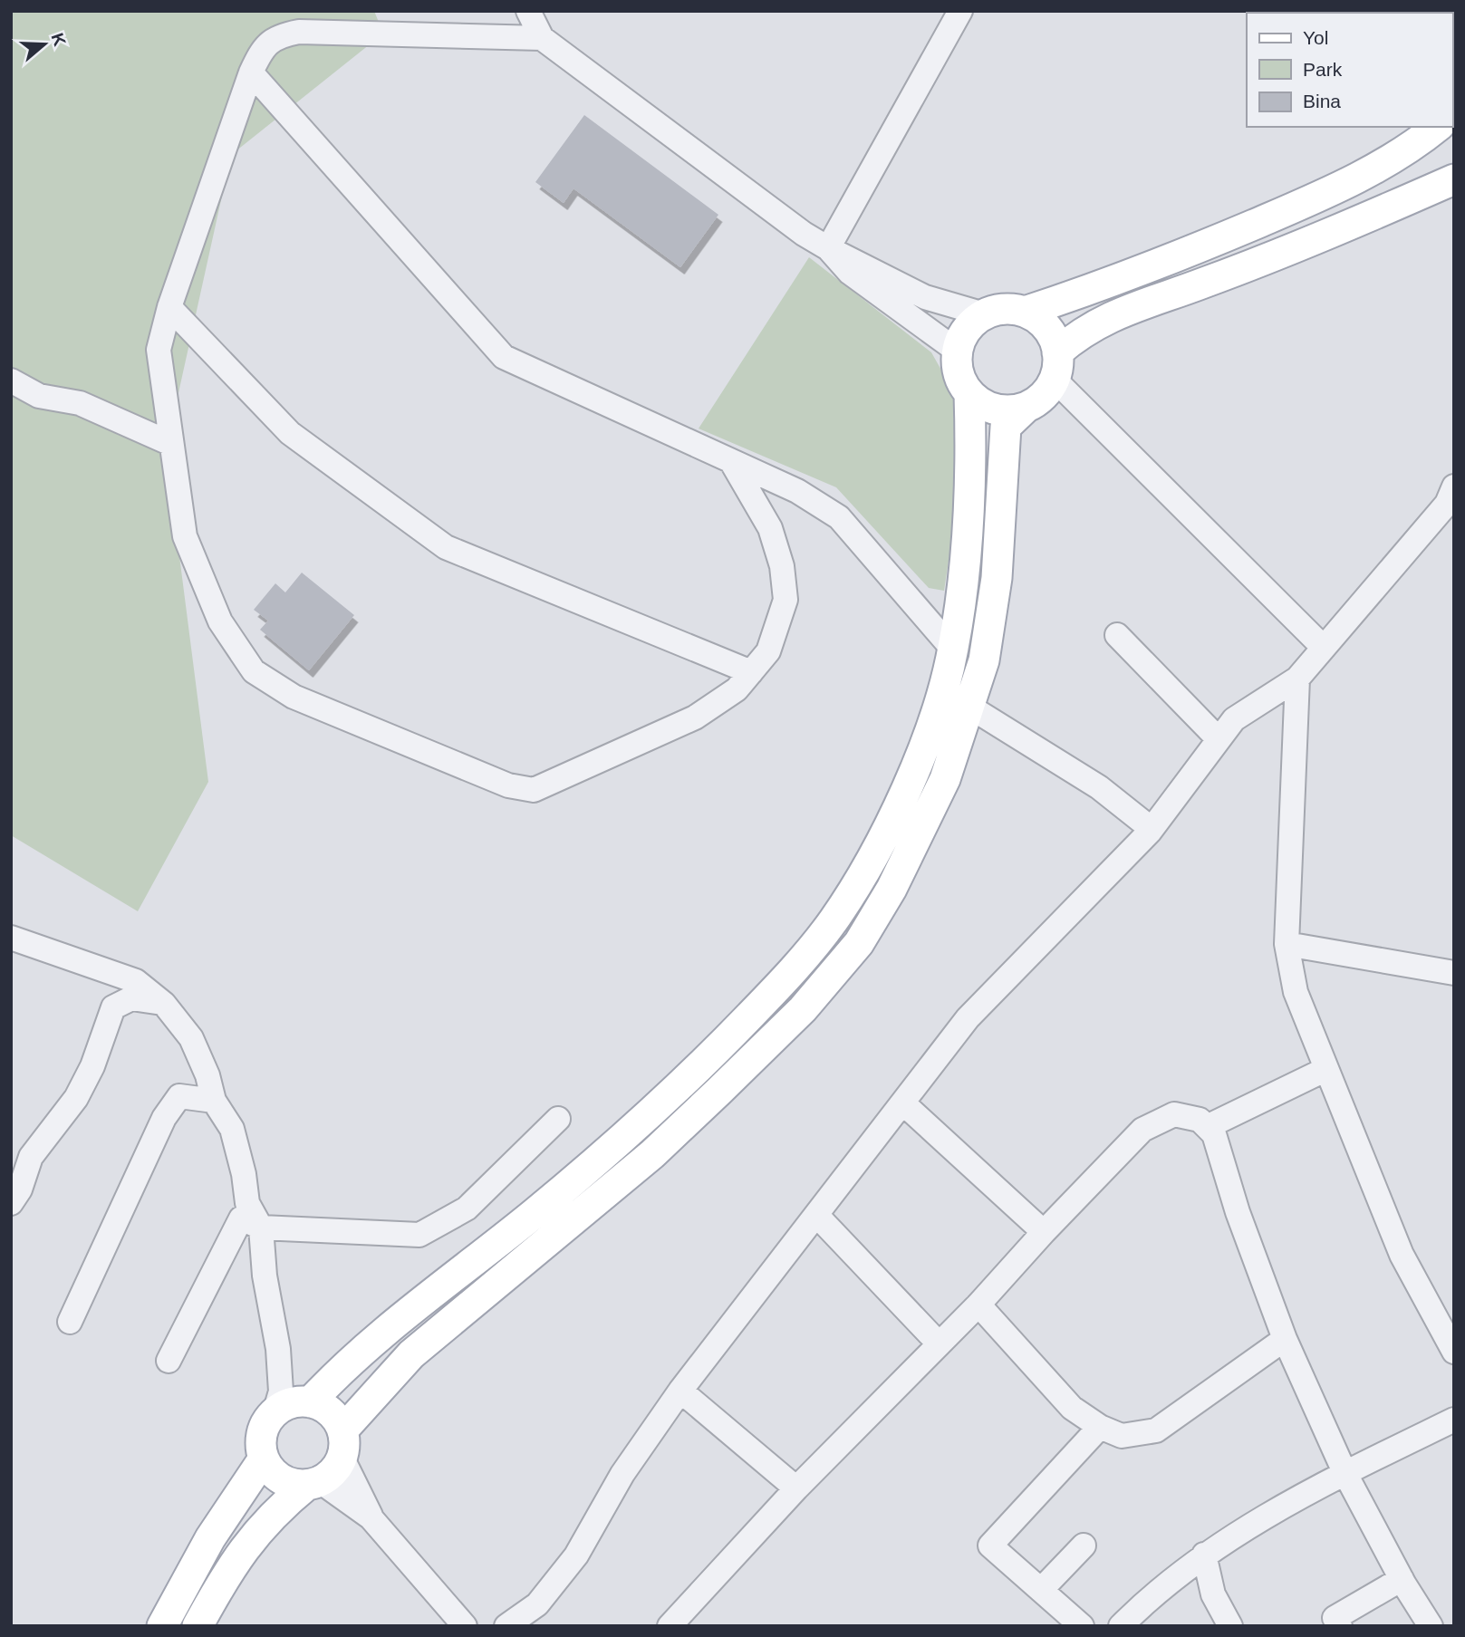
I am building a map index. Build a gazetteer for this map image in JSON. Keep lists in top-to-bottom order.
{
  "legend": ["Yol", "Park", "Bina"],
  "north": "right"
}
